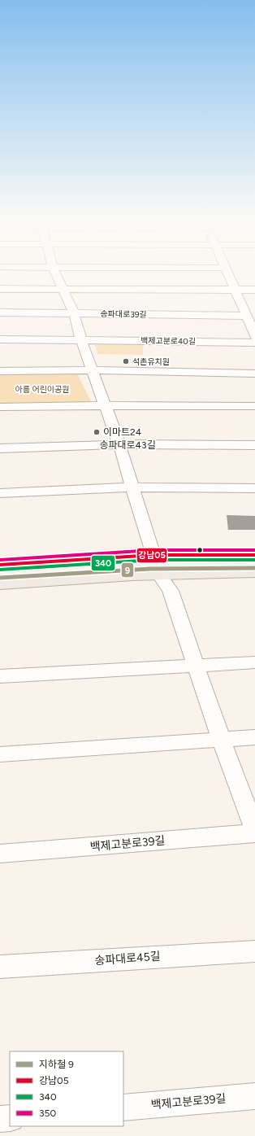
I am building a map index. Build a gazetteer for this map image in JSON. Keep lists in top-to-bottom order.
{
  "streets": {
    "street": [
      "송파대로39길",
      "백제고분로40길",
      "송파대로43길",
      "백제고분로39길",
      "송파대로45길"
    ]
  },
  "parks": ["아름 어린이공원"],
  "places": ["석촌유치원", "이마트24"],
  "lines": [
    "transit line 350",
    "transit line 강남05",
    "transit line 340",
    "metro line 9"
  ],
  "legend": [
    "지하철 9",
    "강남05",
    "340",
    "350"
  ]
}
